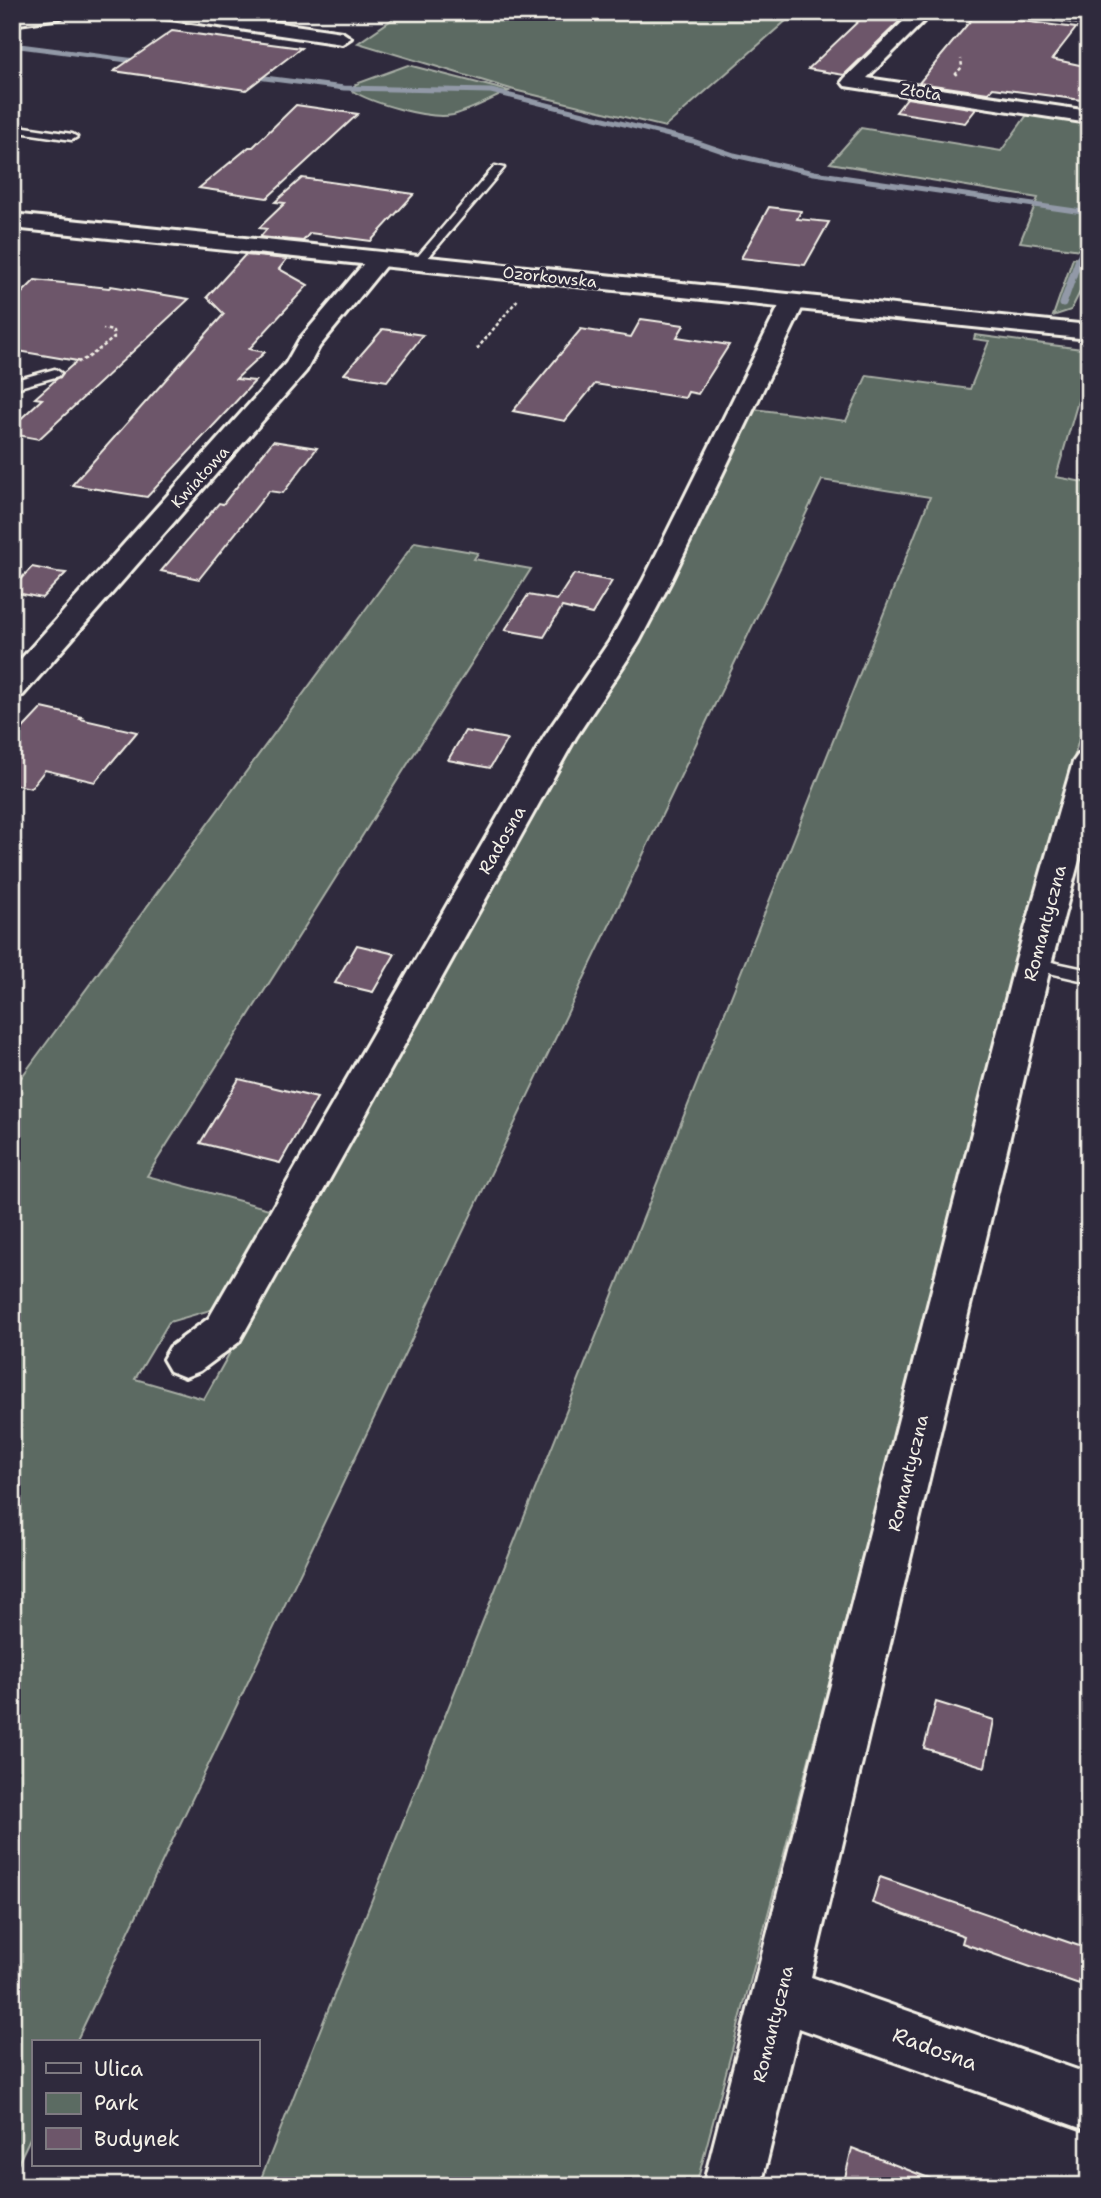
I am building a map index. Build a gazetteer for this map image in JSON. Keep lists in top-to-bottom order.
{
  "streets": {
    "street": [
      "Złota",
      "Ozorkowska",
      "Kwiatowa",
      "Radosna",
      "Romantyczna"
    ]
  },
  "crossings": [
    ["Ozorkowska", "Kwiatowa"],
    ["Ozorkowska", "Radosna"],
    ["Radosna", "Romantyczna"]
  ],
  "legend": ["Ulica", "Park", "Budynek"]
}
